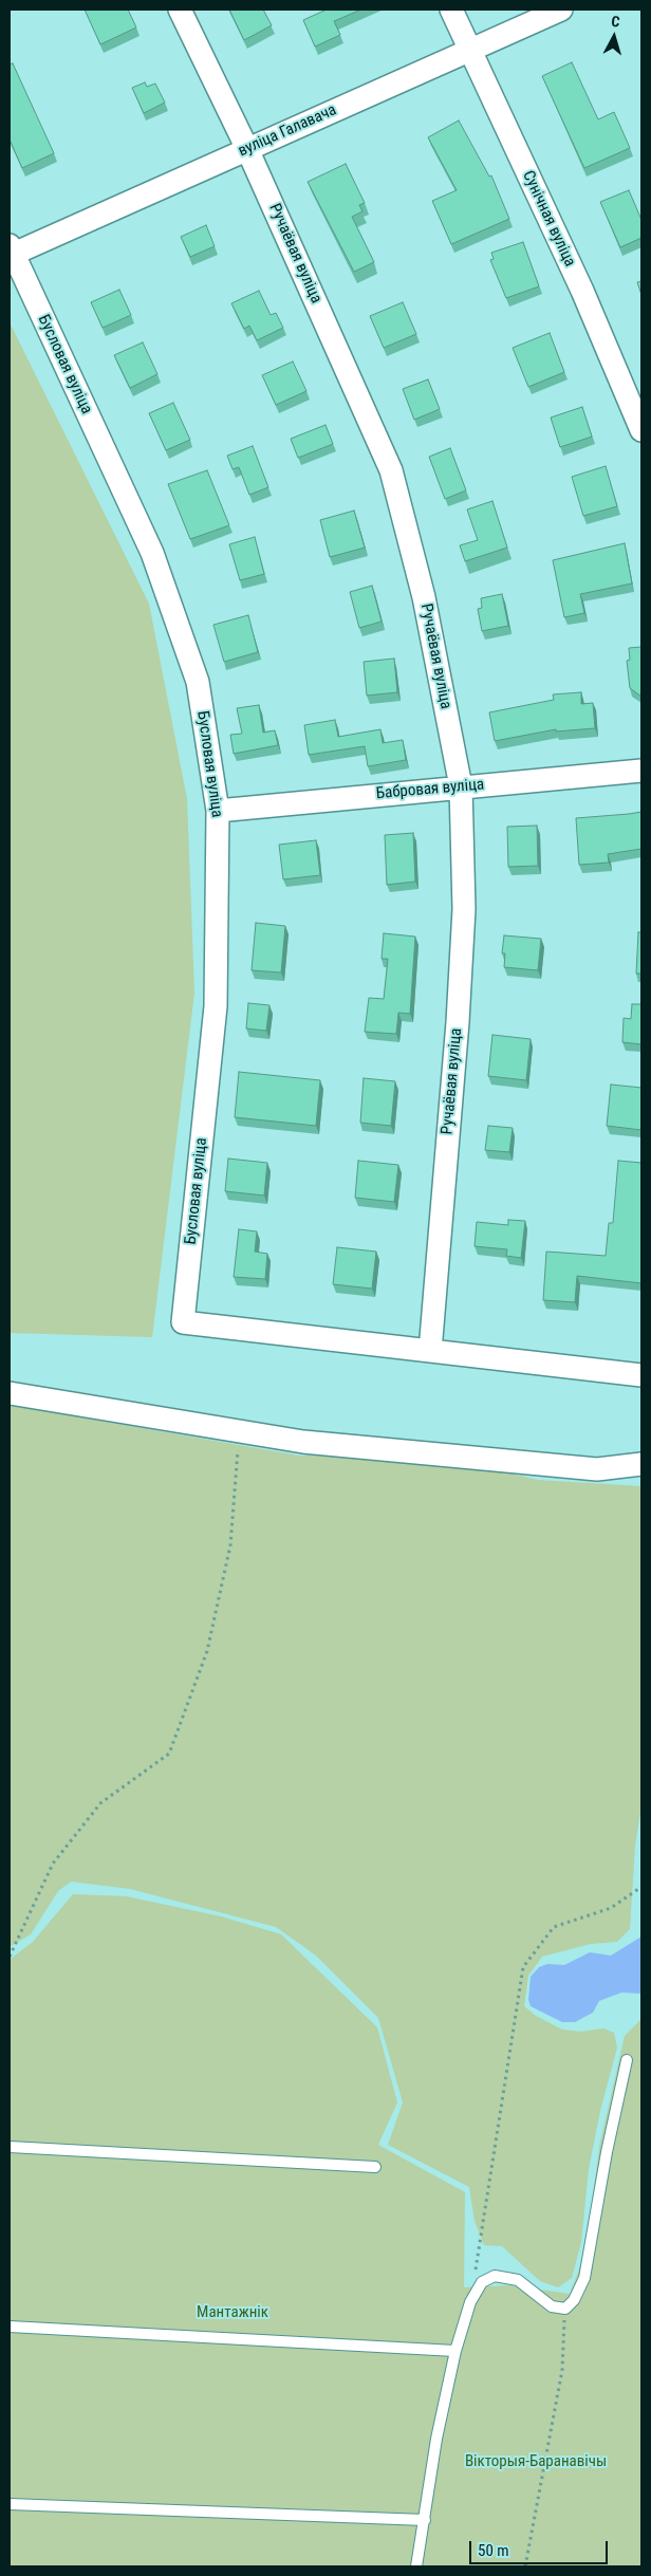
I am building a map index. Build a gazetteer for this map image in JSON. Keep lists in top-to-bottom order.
{
  "streets": {
    "street": [
      "вуліца Галавача",
      "Сунічная вуліца",
      "Ручаёвая вуліца",
      "Бусловая вуліца",
      "Бабровая вуліца"
    ]
  },
  "crossings": [
    ["вуліца Галавача", "Сунічная вуліца"],
    ["вуліца Галавача", "Ручаёвая вуліца"],
    ["вуліца Галавача", "Бусловая вуліца"],
    ["Ручаёвая вуліца", "Бусловая вуліца"],
    ["Ручаёвая вуліца", "Бабровая вуліца"],
    ["Бусловая вуліца", "Бабровая вуліца"]
  ],
  "parks": ["Мантажнік", "Вікторыя-Баранавічы"],
  "scale_bar": "50 m",
  "north": "top"
}
